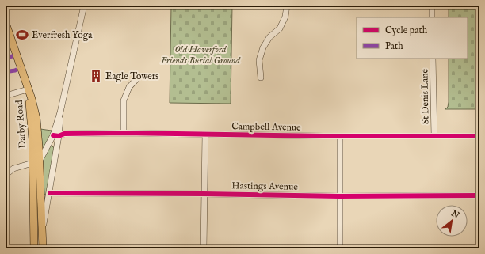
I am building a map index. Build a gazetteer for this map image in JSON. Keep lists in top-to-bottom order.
{
  "streets": {
    "main road": ["Darby Road"],
    "street": ["St Denis Lane", "Campbell Avenue", "Hastings Avenue"]
  },
  "crossings": [
    ["St Denis Lane", "Campbell Avenue"],
    ["Darby Road", "Campbell Avenue"],
    ["Darby Road", "Hastings Avenue"]
  ],
  "parks": ["Old Haverford Friends Burial Ground"],
  "places": {
    "sports": ["Everfresh Yoga"],
    "building": ["Eagle Towers"]
  },
  "legend": ["Cycle path", "Path"],
  "north": "top right"
}
